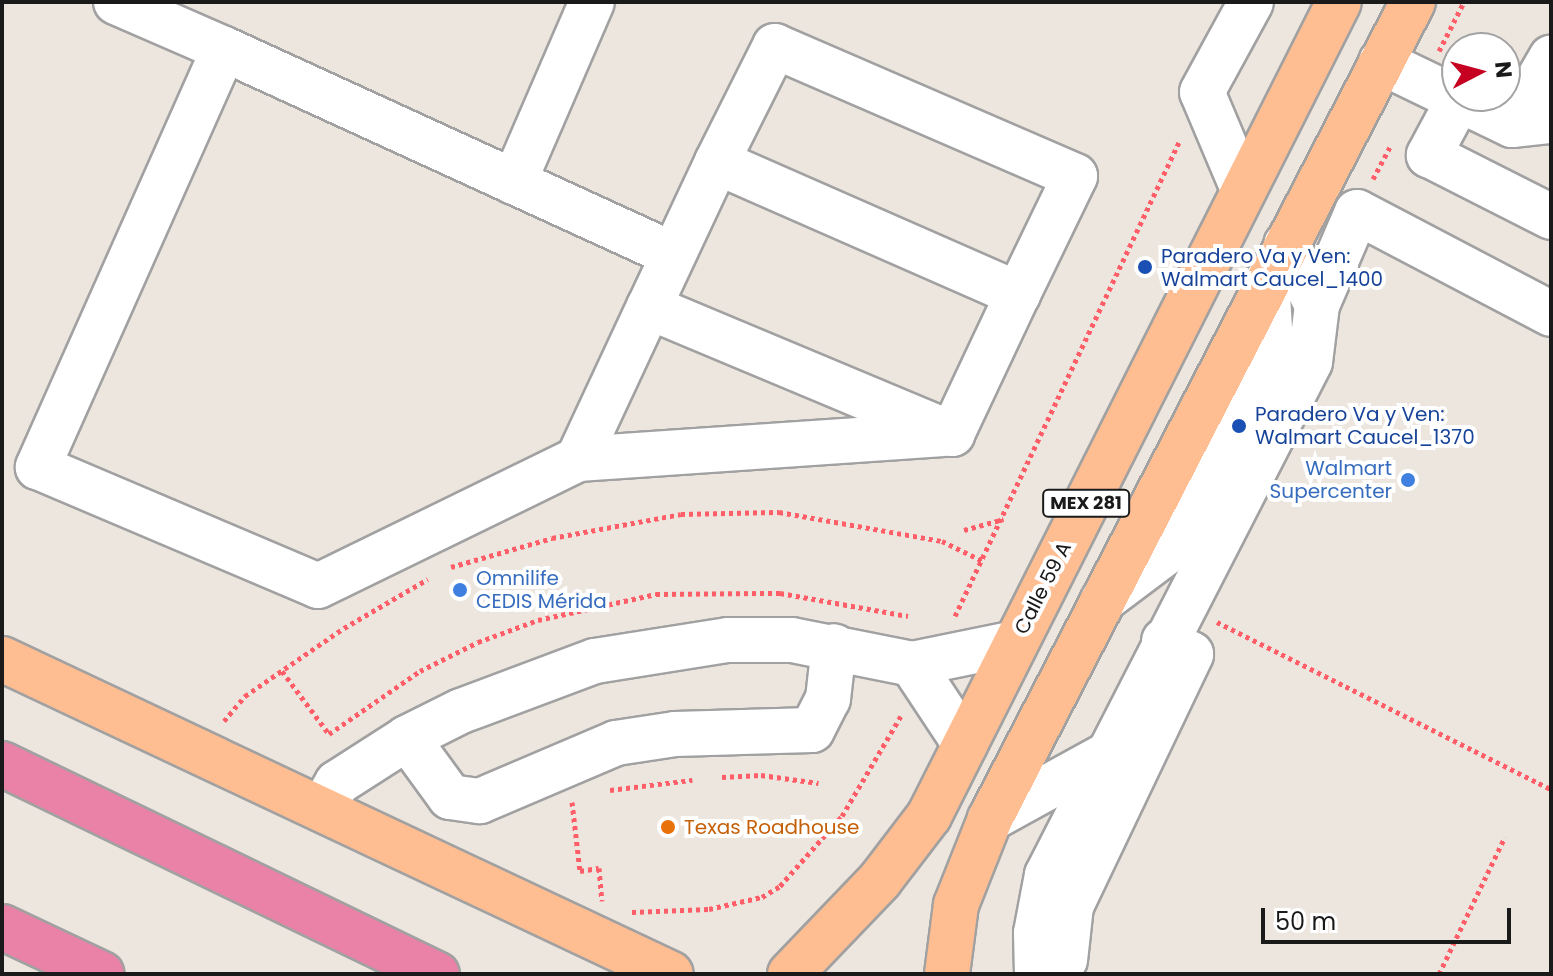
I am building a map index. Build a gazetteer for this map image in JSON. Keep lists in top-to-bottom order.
{
  "streets": {
    "main road": ["MEX 281", "Calle 59 A"]
  },
  "places": [
    "Paradero Va y Ven: Walmart Caucel_1400",
    "Paradero Va y Ven: Walmart Caucel_1370",
    "Walmart Supercenter",
    "Omnilife CEDIS Mérida",
    "Texas Roadhouse"
  ],
  "scale_bar": "50 m",
  "north": "right"
}
